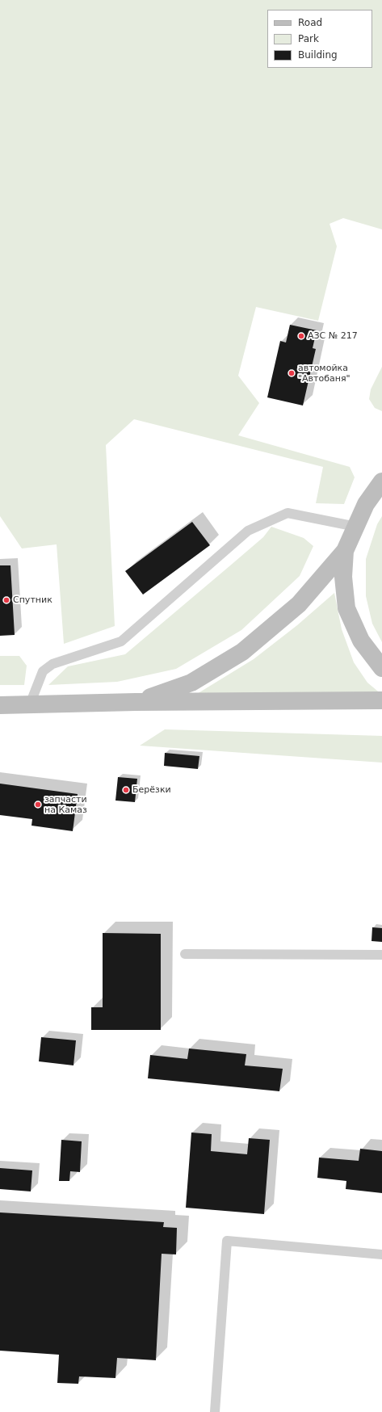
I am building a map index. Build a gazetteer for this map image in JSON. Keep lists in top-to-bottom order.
{
  "places": [
    "АЗС № 217",
    "автомойка \"Автобаня\"",
    "Спутник",
    "Берёзки",
    "запчасти на Камаз"
  ],
  "legend": ["Road", "Park", "Building"]
}
